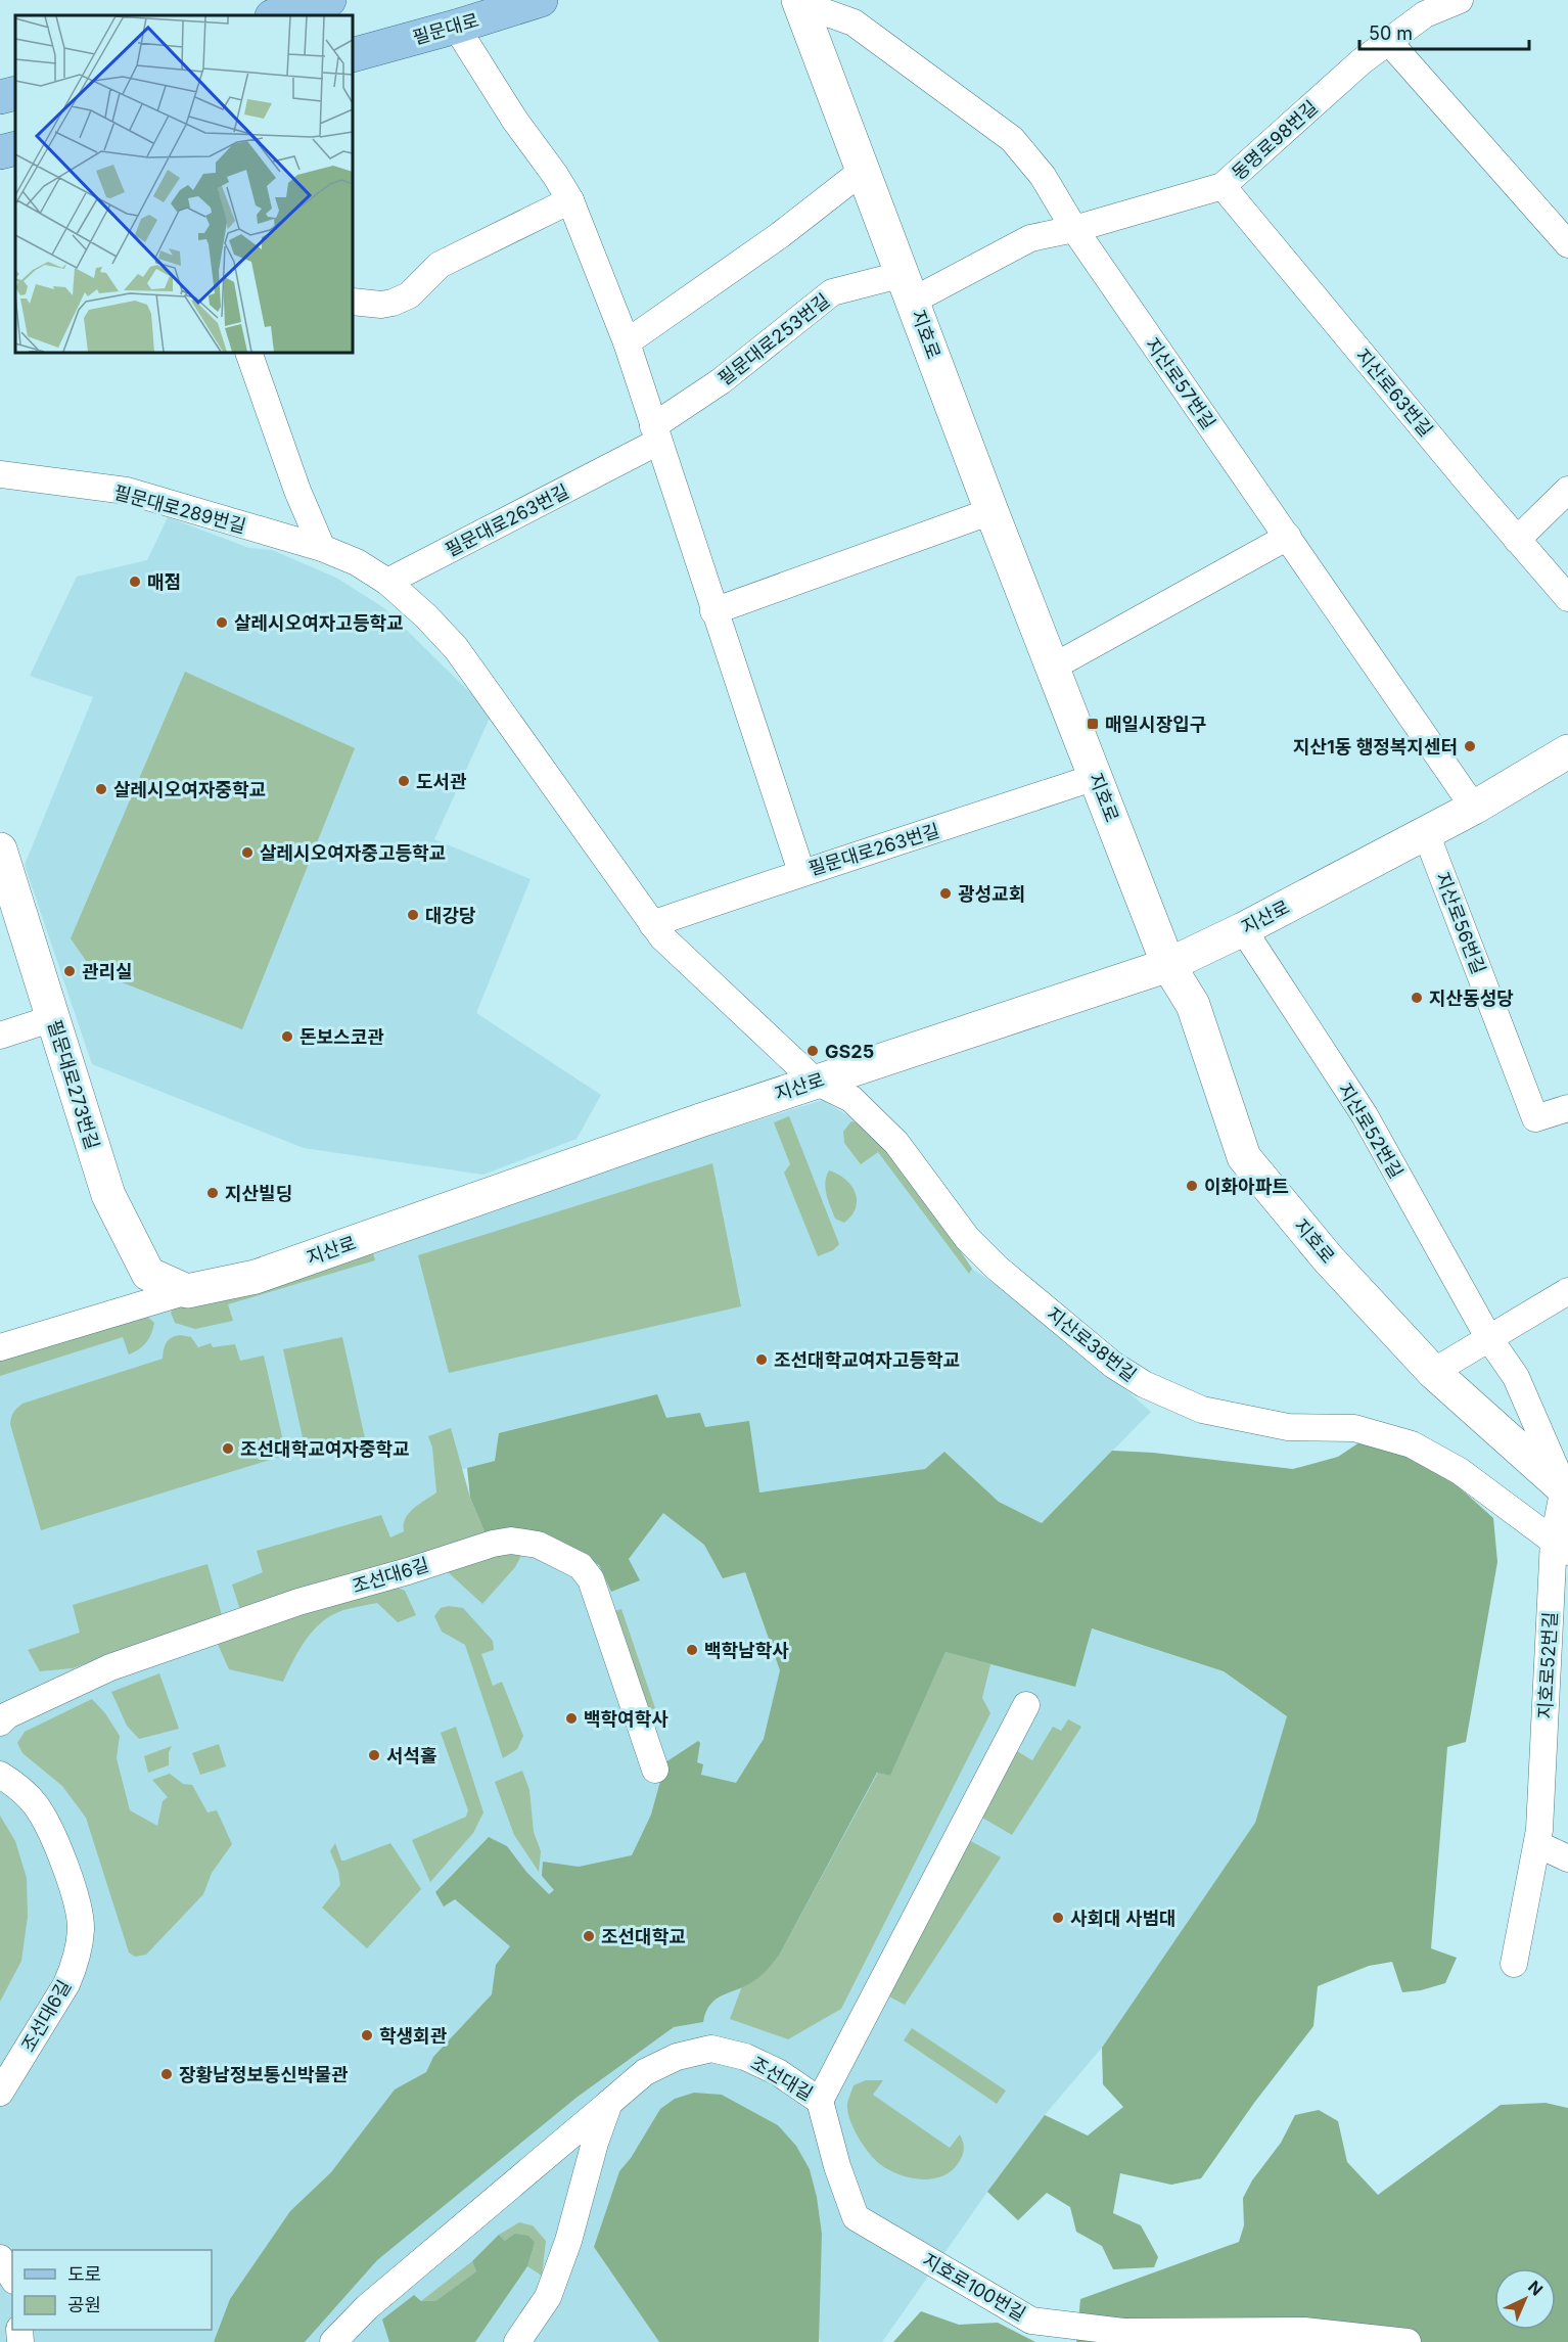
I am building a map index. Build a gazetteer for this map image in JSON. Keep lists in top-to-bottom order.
{
  "streets": {
    "main road": ["필문대로"],
    "street": [
      "동명로98번길",
      "지호로",
      "필문대로253번길",
      "지산로57번길",
      "지산로63번길",
      "필문대로289번길",
      "필문대로263번길",
      "지산로",
      "지산로56번길",
      "필문대로273번길",
      "지산로52번길",
      "지산로38번길",
      "조선대6길",
      "지호로52번길",
      "조선대길",
      "지호로100번길"
    ]
  },
  "crossings": [
    ["동명로98번길", "지호로"],
    ["동명로98번길", "필문대로253번길"],
    ["동명로98번길", "지산로57번길"],
    ["동명로98번길", "지산로63번길"],
    ["지호로", "필문대로253번길"],
    ["지호로", "필문대로263번길"],
    ["지호로", "지산로"],
    ["지호로", "지산로52번길"],
    ["지호로", "지호로52번길"],
    ["필문대로253번길", "필문대로263번길"],
    ["지산로57번길", "지산로"],
    ["지산로", "지산로56번길"],
    ["지산로", "필문대로273번길"],
    ["지산로", "지산로52번길"],
    ["지산로", "지산로38번길"],
    ["지산로52번길", "지호로52번길"],
    ["지산로38번길", "지호로52번길"],
    ["조선대길", "지호로100번길"]
  ],
  "places": {
    "other": [
      "매점",
      "살레시오여자고등학교",
      "지산1동 행정복지센터",
      "도서관",
      "살레시오여자중학교",
      "살레시오여자중고등학교",
      "광성교회",
      "대강당",
      "관리실",
      "지산동성당",
      "돈보스코관",
      "GS25",
      "이화아파트",
      "지산빌딩",
      "조선대학교여자고등학교",
      "조선대학교여자중학교",
      "백학남학사",
      "백학여학사",
      "서석홀",
      "사회대 사범대",
      "조선대학교",
      "학생회관",
      "장황남정보통신박물관"
    ],
    "transit": ["매일시장입구"]
  },
  "legend": ["도로", "공원"],
  "scale_bar": "50 m",
  "north": "top right"
}
